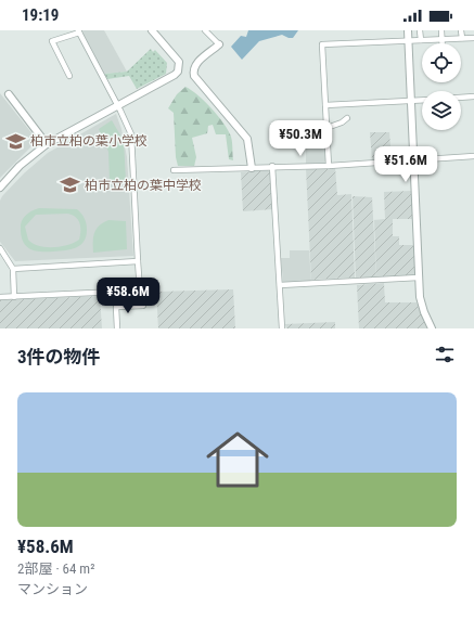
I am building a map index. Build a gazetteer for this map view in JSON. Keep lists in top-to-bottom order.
{
  "places": {
    "school or university": ["柏市立柏の葉小学校", "柏市立柏の葉中学校"]
  },
  "page": {
    "status": "19:19",
    "price": ["¥50.3M", "¥51.6M", "¥58.6M"],
    "heading": "3件の物件",
    "list": [
      {
        "name": "¥58.6M",
        "note": "2部屋 · 64 m² · マンション"
      }
    ]
  }
}
